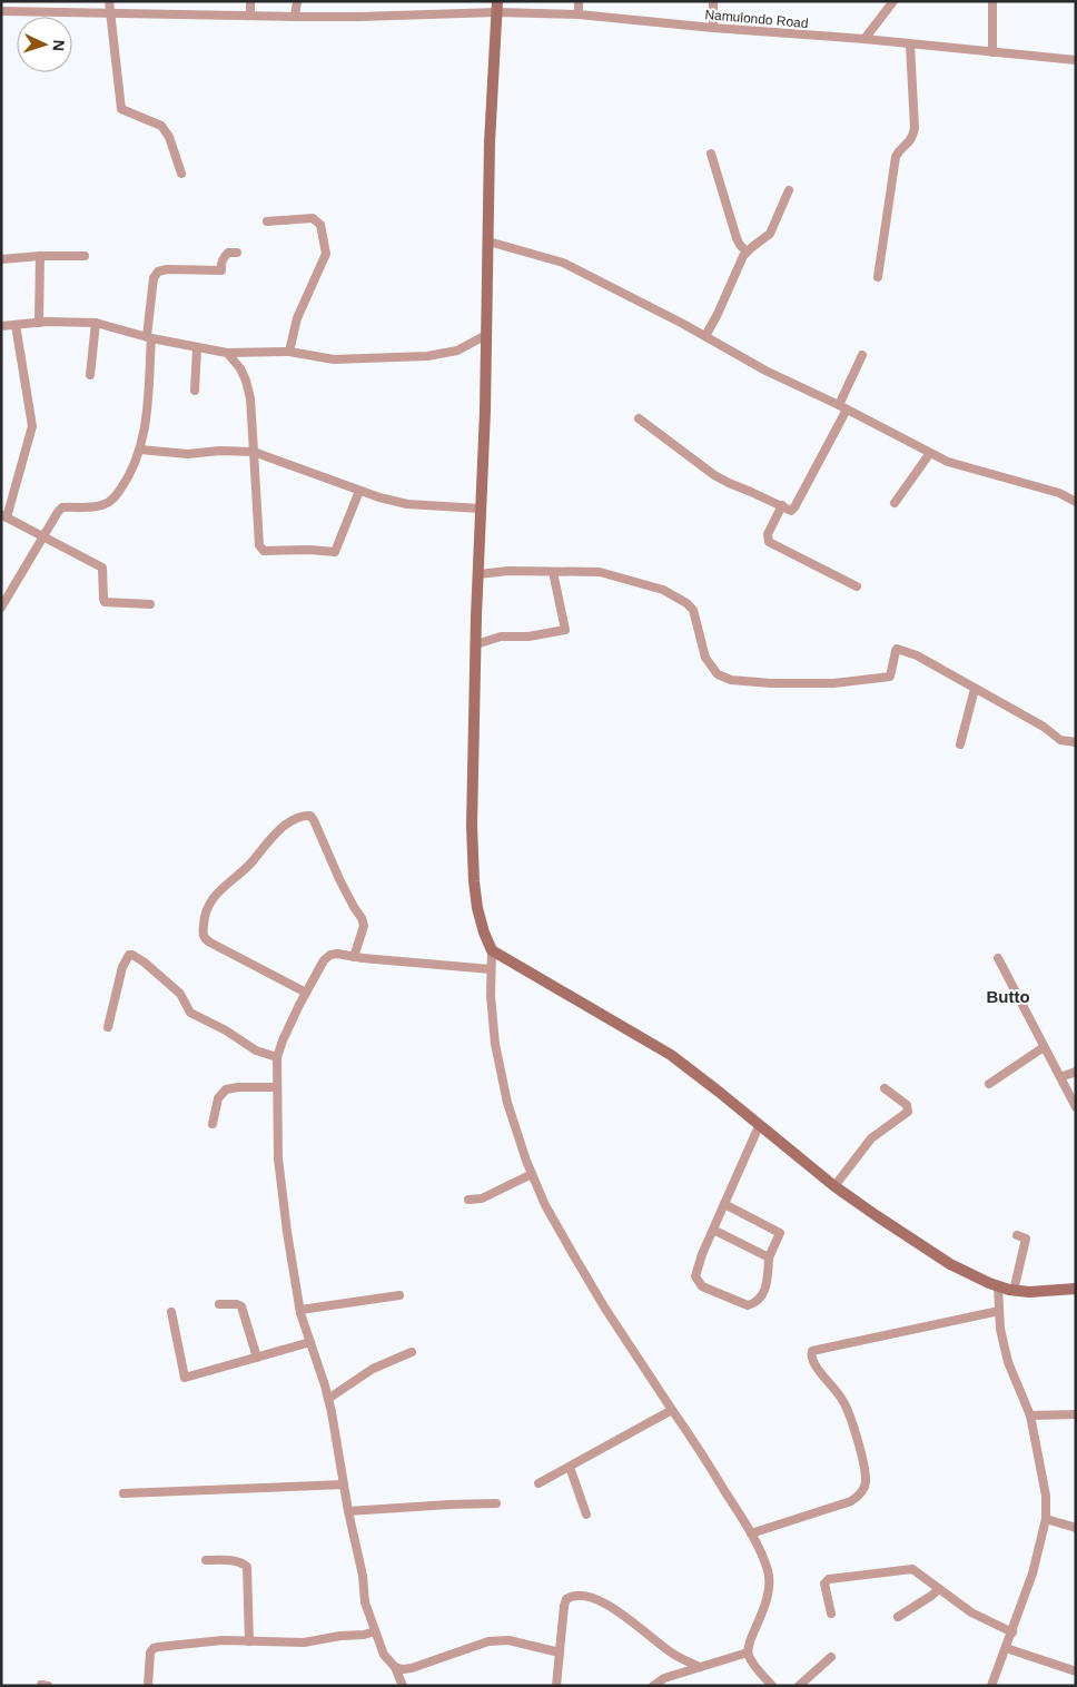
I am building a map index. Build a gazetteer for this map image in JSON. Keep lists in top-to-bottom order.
{
  "streets": {
    "street": ["Namulondo Road"]
  },
  "districts": ["Butto"],
  "north": "right"
}
